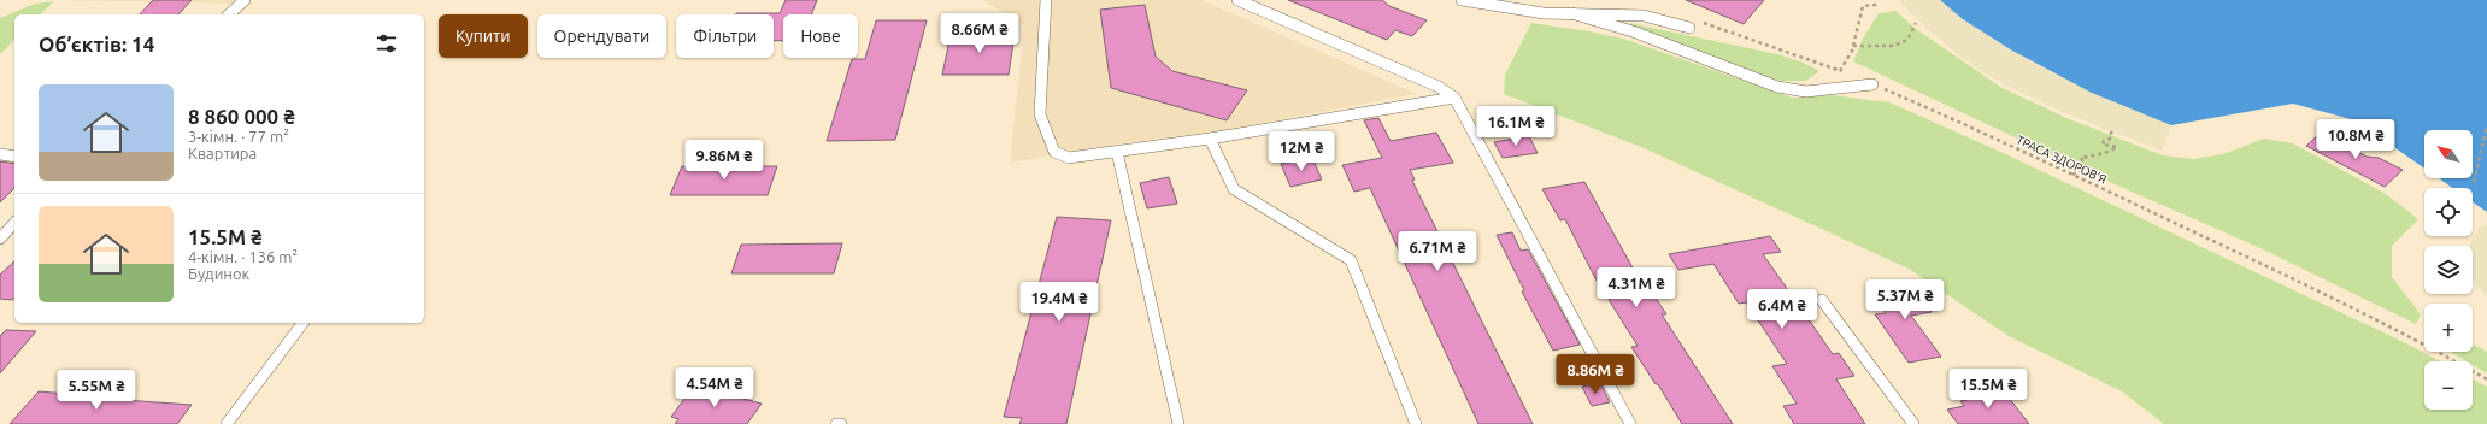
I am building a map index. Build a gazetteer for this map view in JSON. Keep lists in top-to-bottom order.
{
  "streets": {
    "path": ["ТРАСА ЗДОРОВ’Я"]
  },
  "north": "top left",
  "page": {
    "price": [
      "8.66M ₴",
      "16.1M ₴",
      "10.8M ₴",
      "12M ₴",
      "9.86M ₴",
      "6.71M ₴",
      "4.31M ₴",
      "5.37M ₴",
      "19.4M ₴",
      "6.4M ₴",
      "8.86M ₴",
      "4.54M ₴",
      "15.5M ₴",
      "5.55M ₴"
    ],
    "chip": [
      "Купити",
      "Орендувати",
      "Фільтри",
      "Нове"
    ],
    "heading": "Об’єктів: 14",
    "list": [
      {
        "name": "8 860 000 ₴",
        "note": "3-кімн. · 77 m² · Квартира"
      },
      {
        "name": "15.5M ₴",
        "note": "4-кімн. · 136 m² · Будинок"
      }
    ],
    "map_buttons": ["+", "−"]
  }
}
